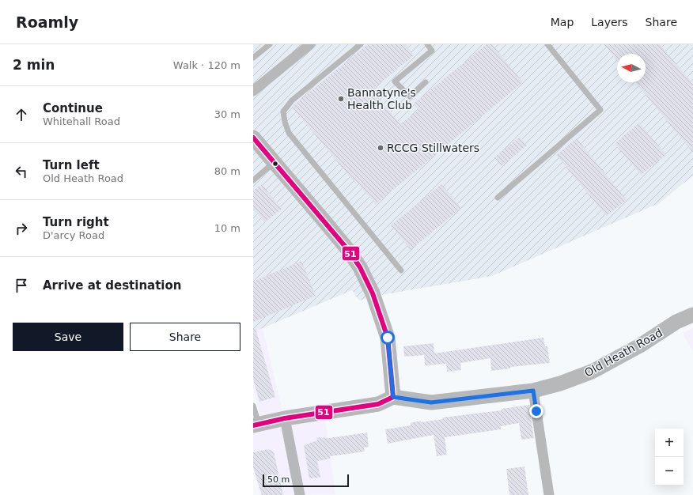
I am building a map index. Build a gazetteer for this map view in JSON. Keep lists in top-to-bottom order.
{
  "streets": {
    "street": ["Old Heath Road"]
  },
  "places": ["Bannatyne's Health Club", "RCCG Stillwaters"],
  "lines": ["transit line 51"],
  "scale_bar": "50 m",
  "north": "left",
  "page": {
    "header": "Roamly",
    "nav": ["Map", "Layers", "Share"],
    "heading": ["2 min", "Walk · 120 m"],
    "list": [
      ["Continue", "Whitehall Road", "30 m"],
      ["Turn left", "Old Heath Road", "80 m"],
      ["Turn right", "D'arcy Road", "10 m"],
      "Arrive at destination"
    ],
    "buttons": ["Save", "Share"],
    "map_buttons": ["+", "−"],
    "scale": "50 m"
  }
}
